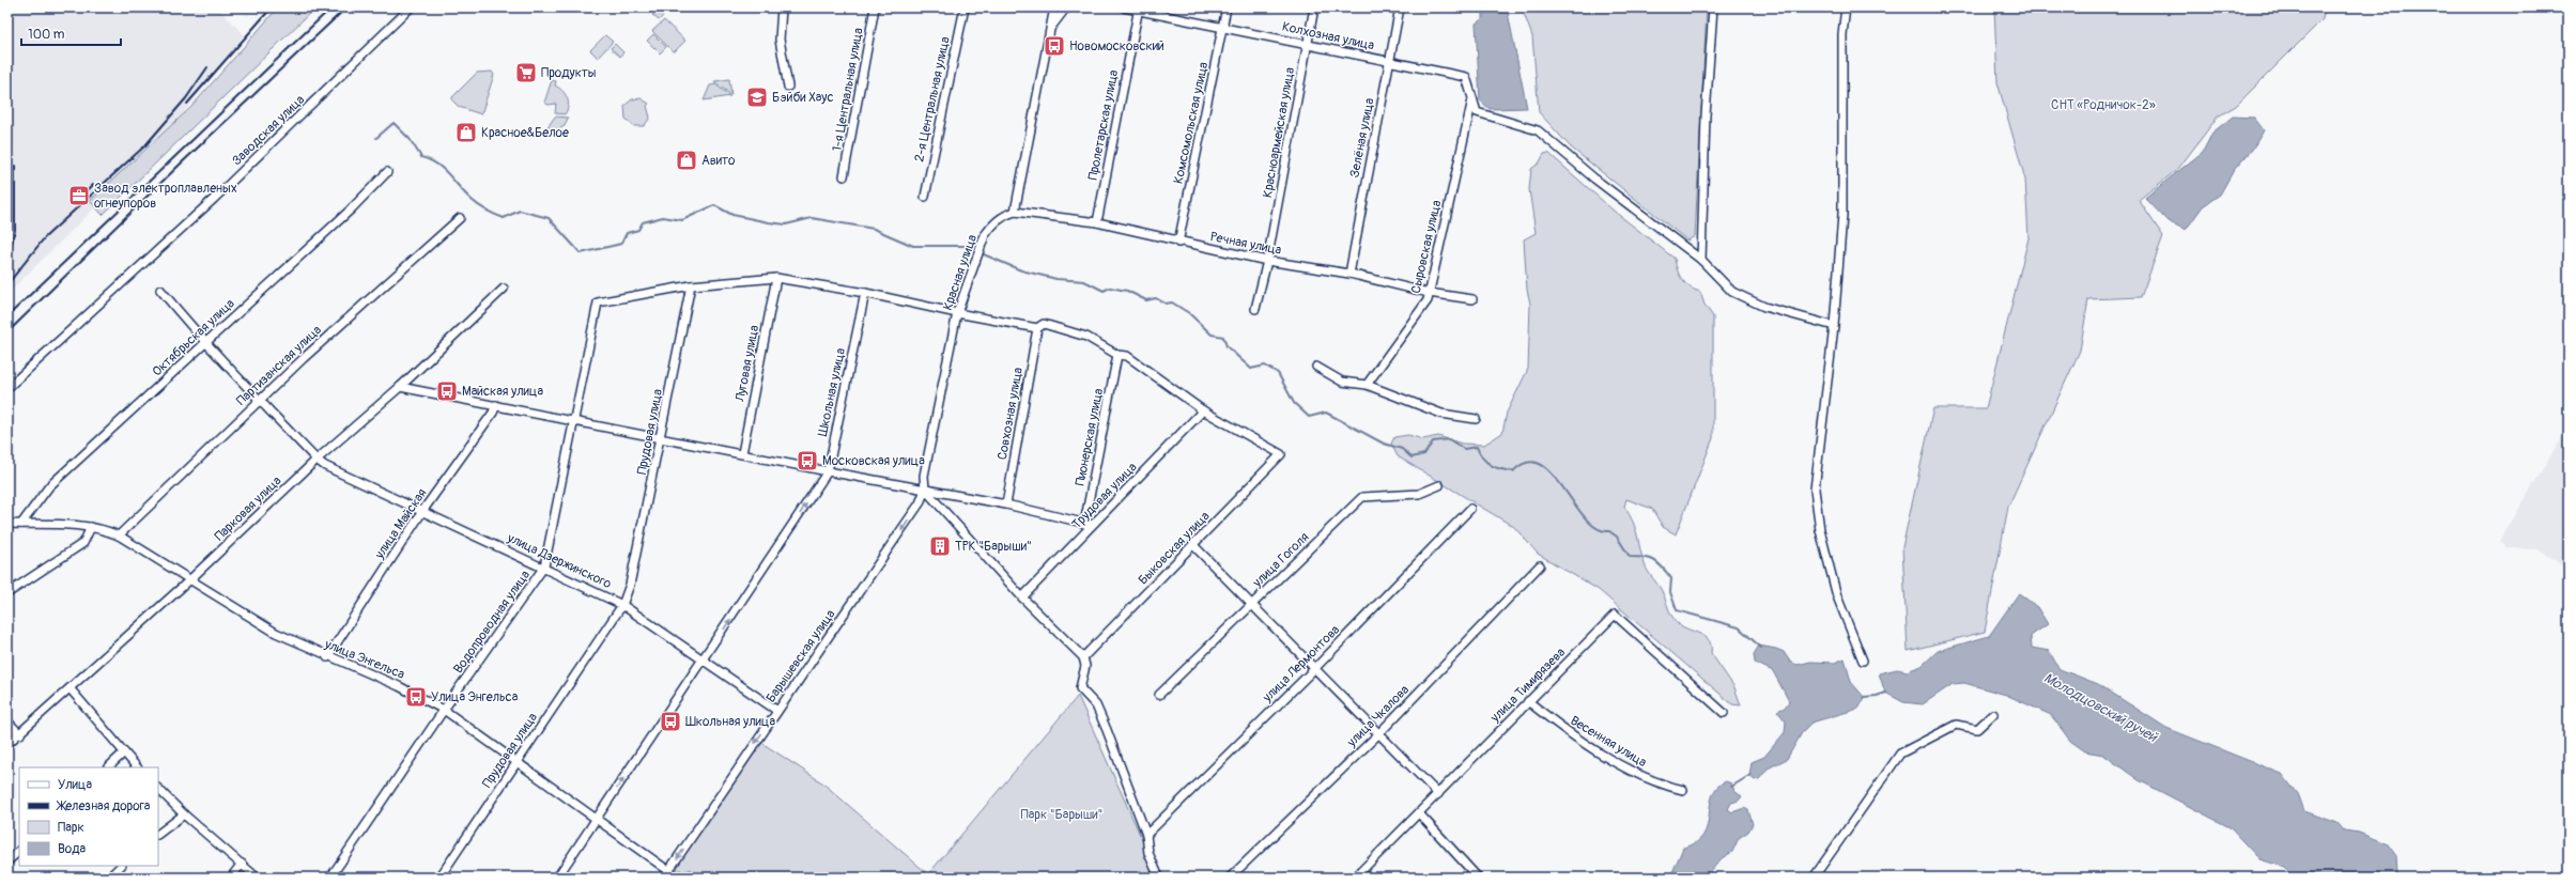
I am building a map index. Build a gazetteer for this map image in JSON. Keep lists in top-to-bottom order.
{
  "streets": {
    "street": [
      "Колхозная улица",
      "1-я Центральная улица",
      "2-я Центральная улица",
      "Комсомольская улица",
      "Пролетарская улица",
      "Заводская улица",
      "Красноармейская улица",
      "Зелёная улица",
      "Речная улица",
      "Сыровская улица",
      "Красная улица",
      "Октябрьская улица",
      "Луговая улица",
      "Партизанская улица",
      "Школьная улица",
      "Совхозная улица",
      "Прудовая улица",
      "Пионерская улица",
      "Трудовая улица",
      "Парковая улица",
      "улица Майская",
      "Быковская улица",
      "улица Гоголя",
      "улица Дзержинского",
      "Водопроводная улица",
      "Барышевская улица",
      "улица Энгельса",
      "улица Лермонтова",
      "улица Тимирязева",
      "улица Чкалова",
      "Весенняя улица"
    ]
  },
  "crossings": [
    ["Колхозная улица", "Комсомольская улица"],
    ["Колхозная улица", "Пролетарская улица"],
    ["Колхозная улица", "Красноармейская улица"],
    ["Колхозная улица", "Зелёная улица"],
    ["Колхозная улица", "Сыровская улица"],
    ["Комсомольская улица", "Речная улица"],
    ["Пролетарская улица", "Речная улица"],
    ["Красноармейская улица", "Речная улица"],
    ["Зелёная улица", "Речная улица"],
    ["Речная улица", "Сыровская улица"],
    ["Речная улица", "Красная улица"],
    ["Красная улица", "Барышевская улица"],
    ["Октябрьская улица", "улица Дзержинского"],
    ["Октябрьская улица", "улица Энгельса"],
    ["Партизанская улица", "улица Дзержинского"],
    ["Партизанская улица", "улица Энгельса"],
    ["Школьная улица", "улица Дзержинского"],
    ["Школьная улица", "улица Энгельса"],
    ["Прудовая улица", "улица Дзержинского"],
    ["Прудовая улица", "Водопроводная улица"],
    ["Прудовая улица", "улица Энгельса"],
    ["Пионерская улица", "Трудовая улица"],
    ["Трудовая улица", "Быковская улица"],
    ["Парковая улица", "улица Дзержинского"],
    ["Парковая улица", "улица Энгельса"],
    ["улица Майская", "улица Дзержинского"],
    ["улица Майская", "улица Энгельса"],
    ["улица Дзержинского", "Водопроводная улица"],
    ["улица Дзержинского", "Барышевская улица"],
    ["Водопроводная улица", "улица Энгельса"],
    ["Барышевская улица", "улица Энгельса"],
    ["улица Тимирязева", "Весенняя улица"]
  ],
  "one_way": ["Школьная улица", "Барышевская улица"],
  "water": ["Молодцовский ручей"],
  "parks": ["СНТ «Родничок-2»", "Парк \"Барыши\""],
  "places": {
    "bus stop": [
      "Новомосковский",
      "Майская улица",
      "Московская улица",
      "Улица Энгельса",
      "Школьная улица"
    ],
    "supermarket": ["Продукты"],
    "school or university": ["Бэйби Хаус"],
    "shop": ["Красное&Белое", "Авито"],
    "office": ["Завод электроплавленых огнеупоров"],
    "building": ["ТРК \"Барыши\""]
  },
  "legend": [
    "Улица",
    "Железная дорога",
    "Парк",
    "Вода"
  ],
  "scale_bar": "100 m"
}
